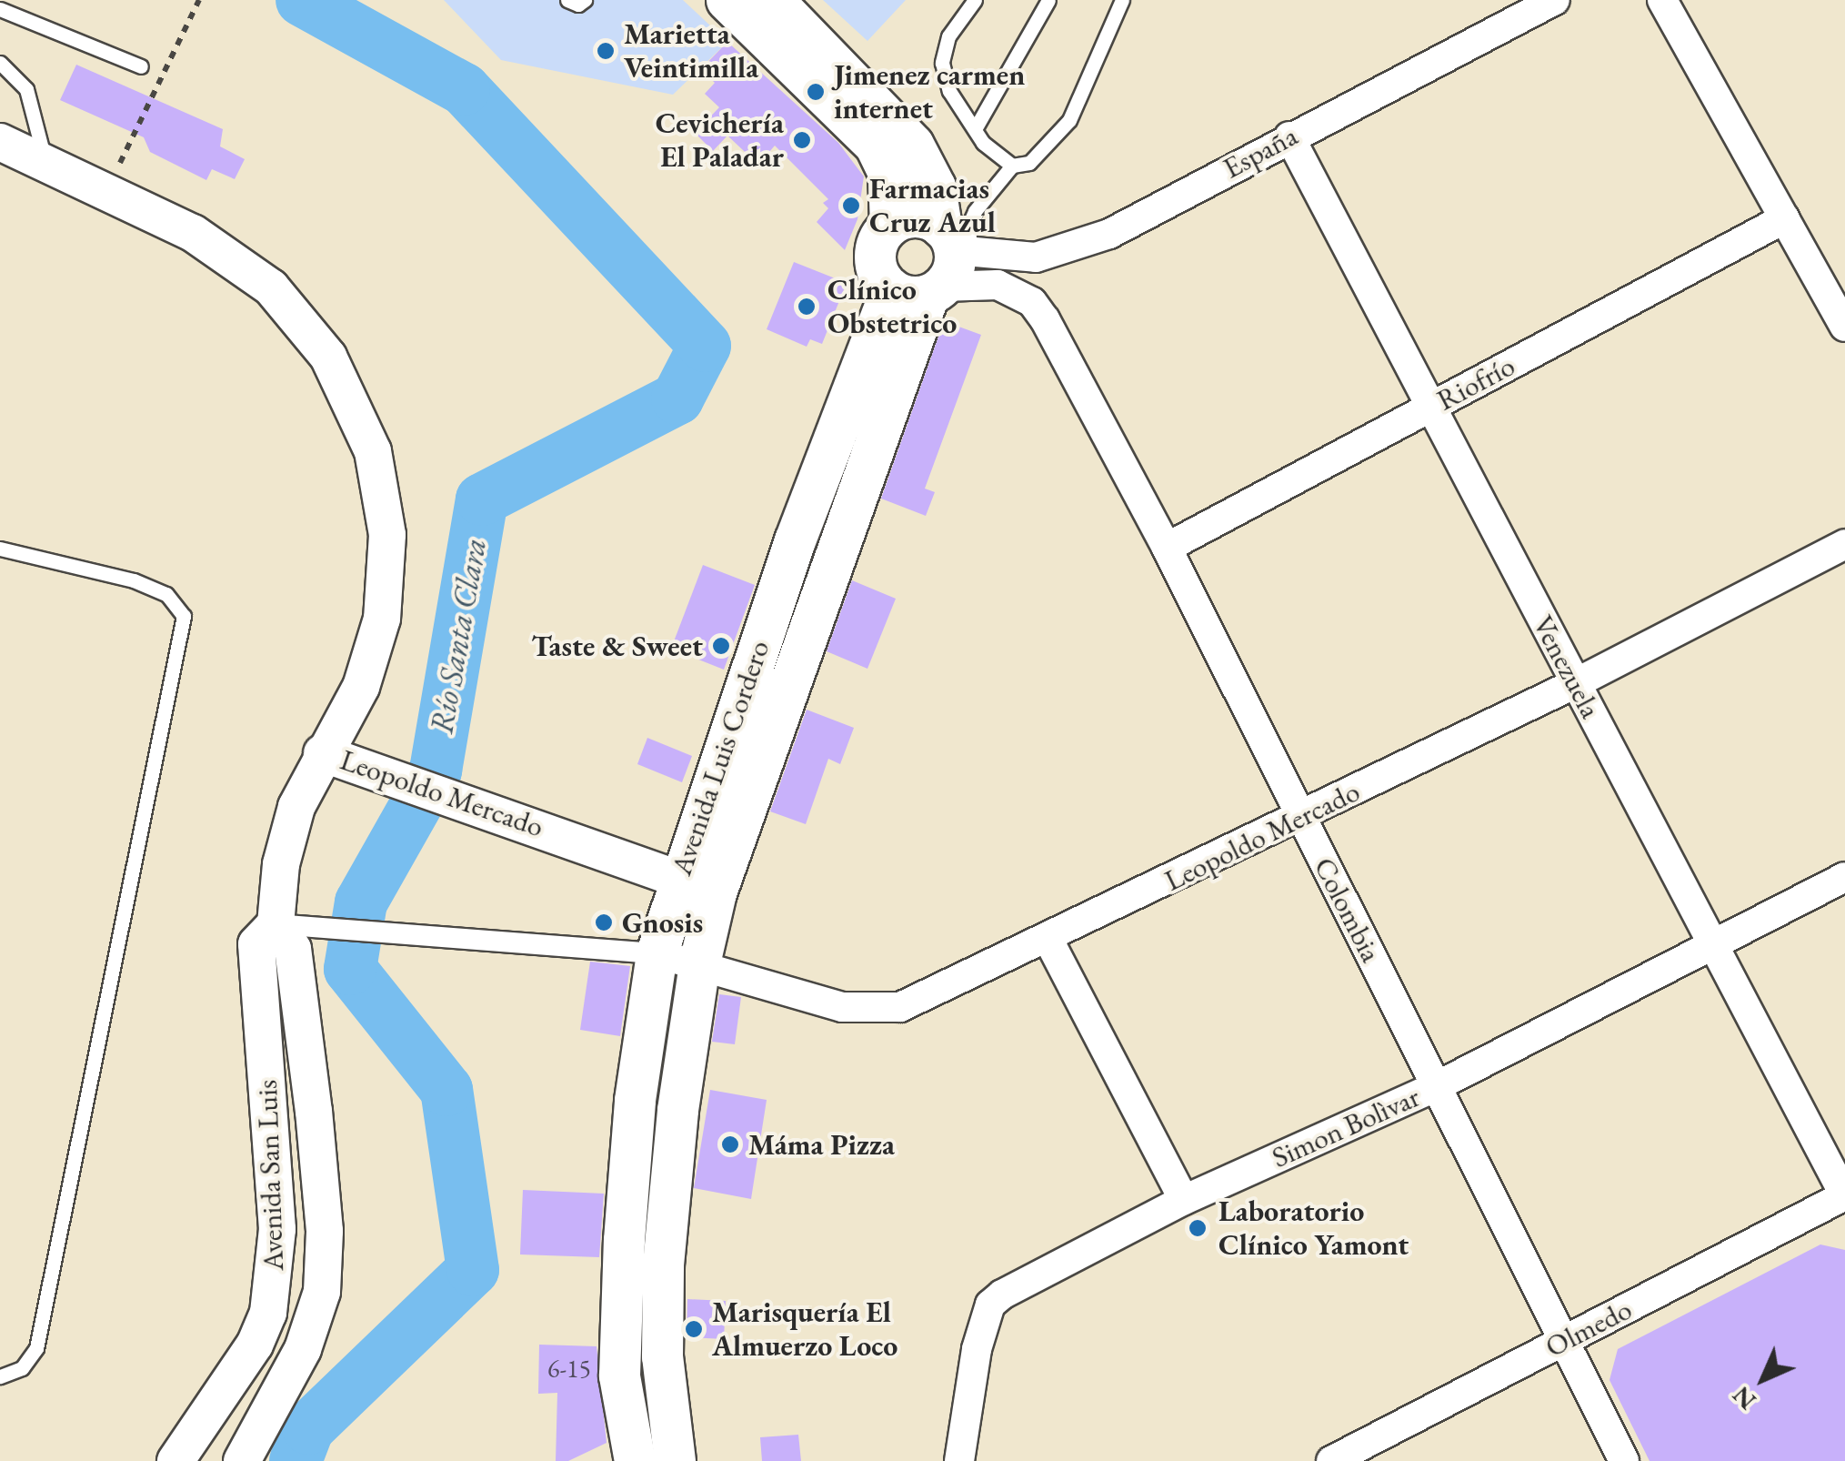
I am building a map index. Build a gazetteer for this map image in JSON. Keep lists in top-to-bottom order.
{
  "streets": {
    "main road": ["Avenida Luis Cordero"],
    "street": [
      "España",
      "Riofrío",
      "Venezuela",
      "Leopoldo Mercado",
      "Colombia",
      "Simon Bolìvar",
      "Avenida San Luis",
      "Olmedo"
    ]
  },
  "crossings": [
    ["España", "Venezuela"],
    ["España", "Avenida Luis Cordero"],
    ["España", "Colombia"],
    ["Riofrío", "Venezuela"],
    ["Riofrío", "Colombia"],
    ["Venezuela", "Leopoldo Mercado"],
    ["Venezuela", "Simon Bolìvar"],
    ["Venezuela", "Olmedo"],
    ["Avenida Luis Cordero", "Leopoldo Mercado"],
    ["Avenida Luis Cordero", "Colombia"],
    ["Leopoldo Mercado", "Colombia"],
    ["Leopoldo Mercado", "Avenida San Luis"],
    ["Colombia", "Simon Bolìvar"],
    ["Colombia", "Olmedo"]
  ],
  "water": ["Río Santa Clara"],
  "places": [
    "Marietta Veintimilla",
    "Jimenez carmen internet",
    "Cevichería El Paladar",
    "Farmacias Cruz Azul",
    "Clínico Obstetrico",
    "Taste & Sweet",
    "Gnosis",
    "Máma Pizza",
    "Laboratorio Clínico Yamont",
    "Marisquería El Almuerzo Loco"
  ],
  "house_numbers": ["6-15"],
  "north": "bottom left"
}
